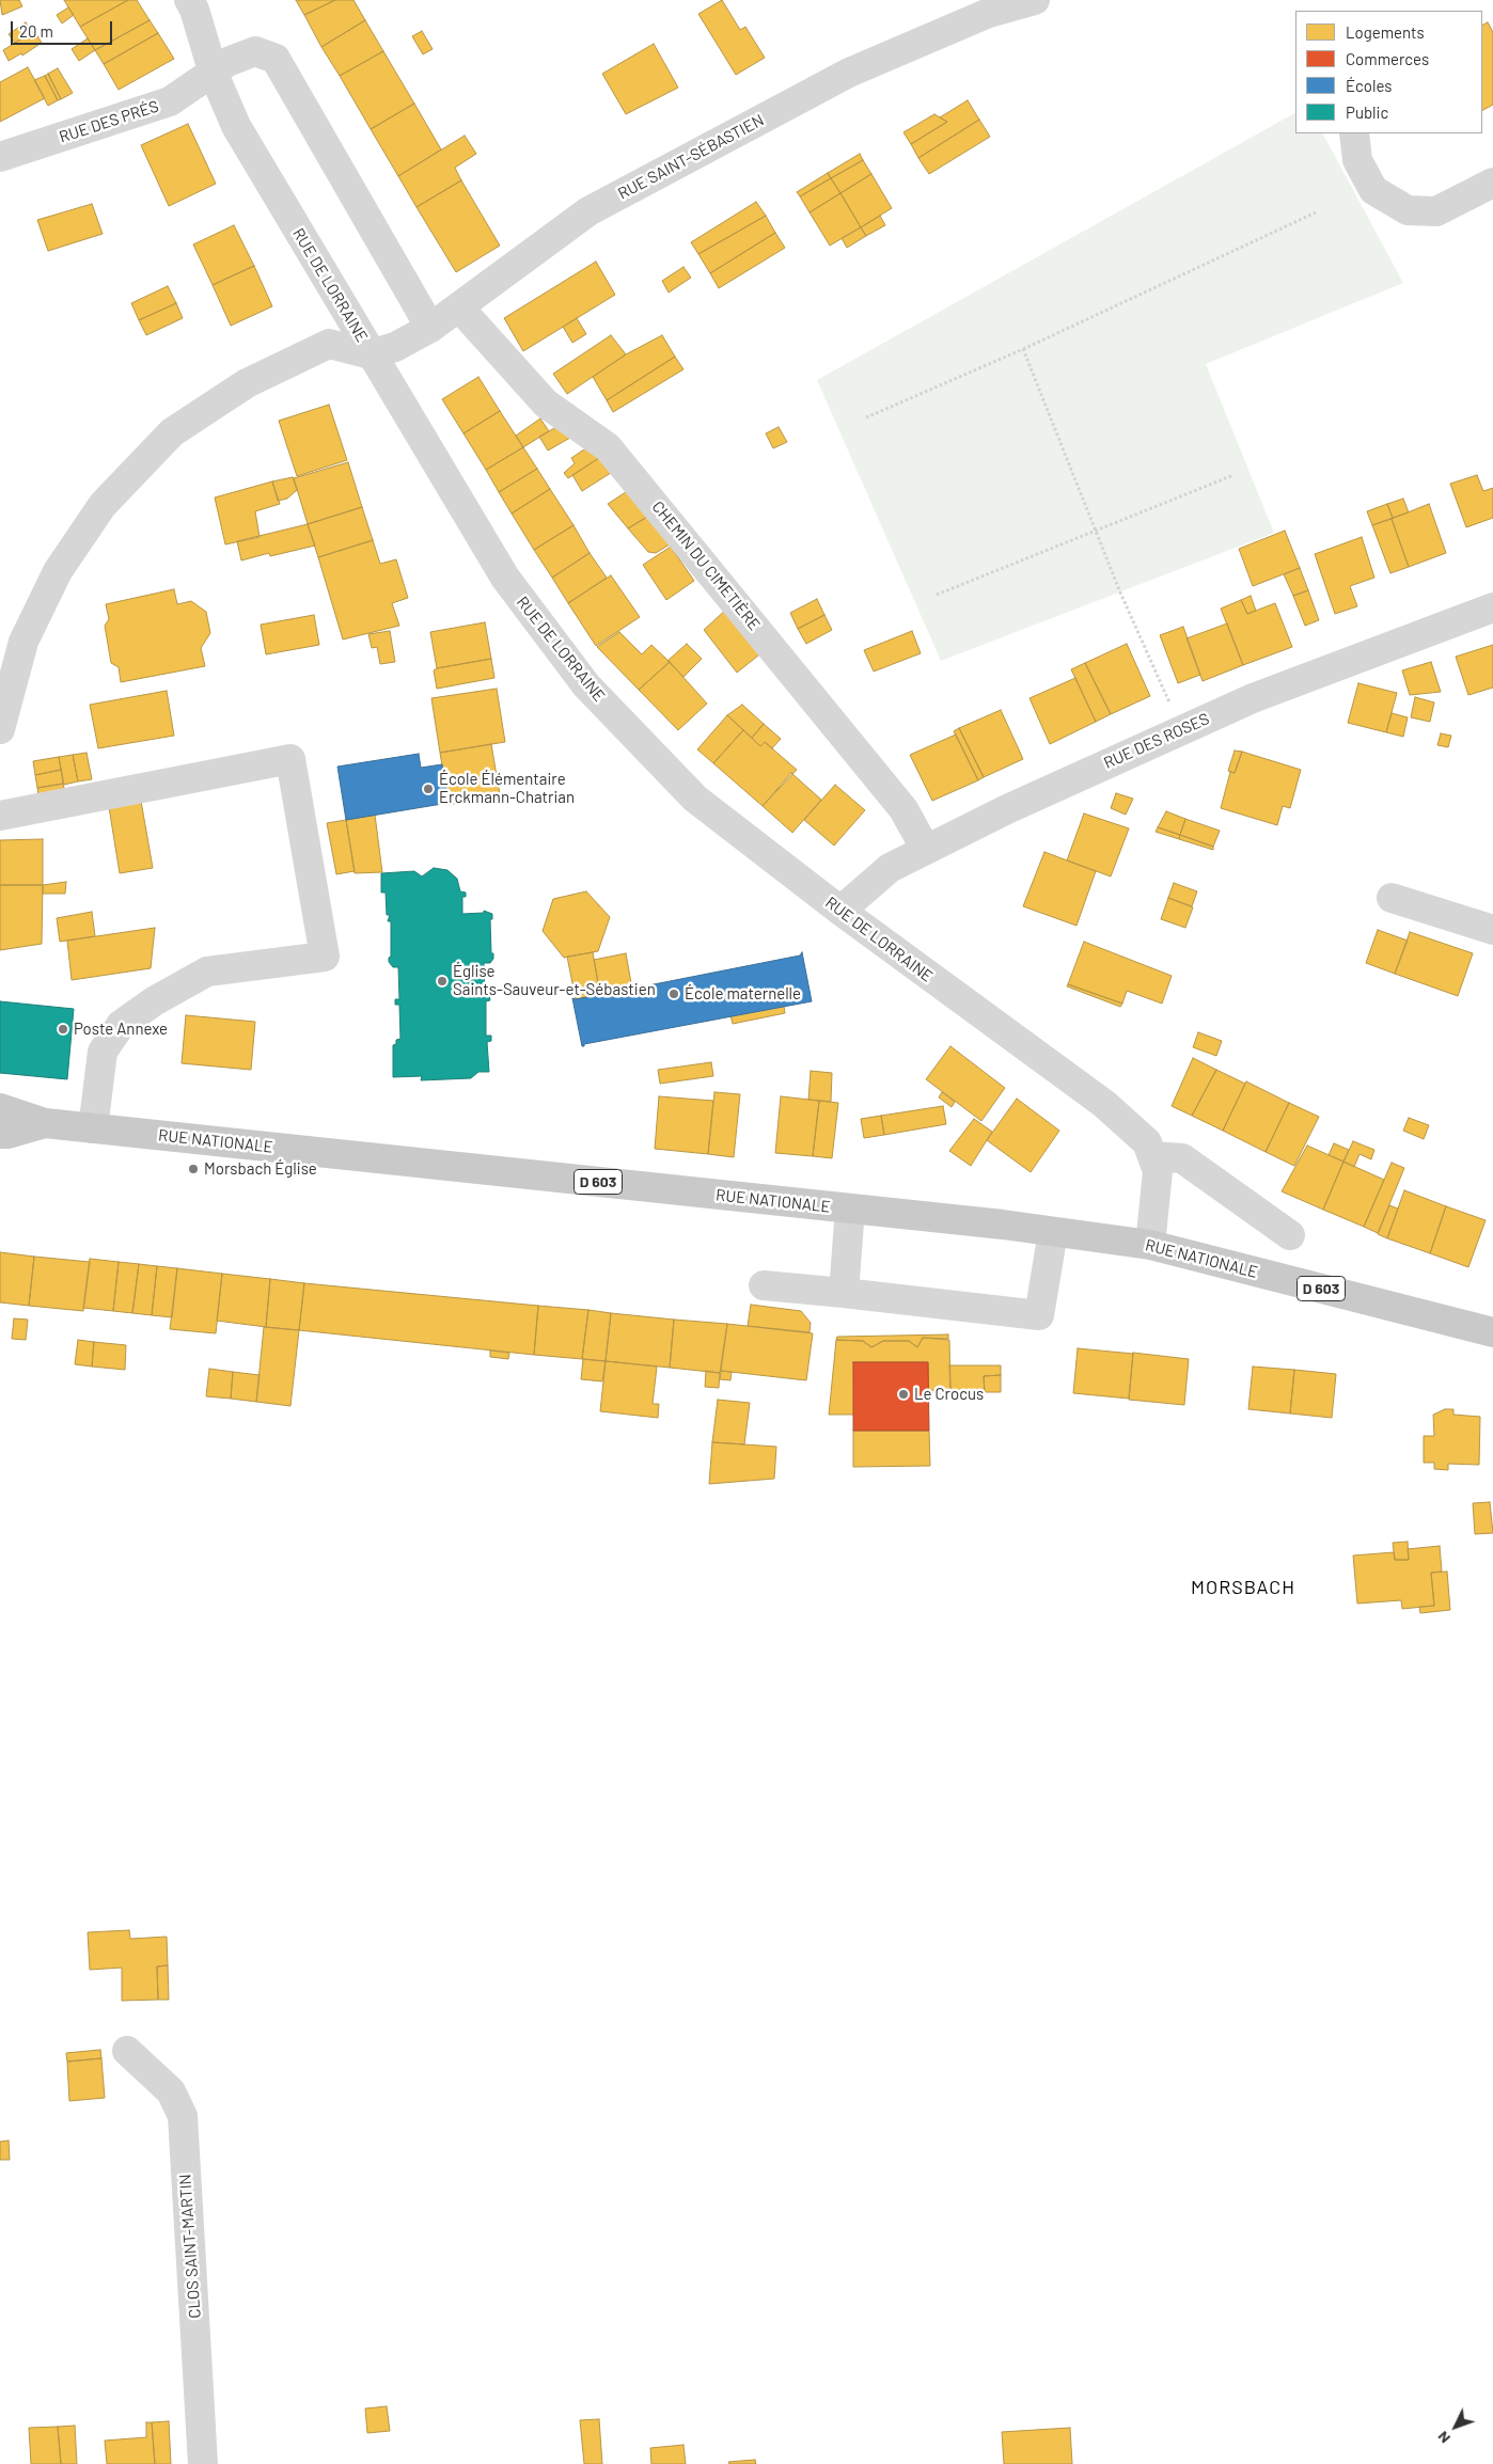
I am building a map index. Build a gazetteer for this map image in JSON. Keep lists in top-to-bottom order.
{
  "streets": {
    "main road": ["RUE NATIONALE", "D 603"],
    "street": [
      "RUE DES PRÉS",
      "RUE SAINT-SÉBASTIEN",
      "RUE DE LORRAINE",
      "CHEMIN DU CIMETIÈRE",
      "RUE DES ROSES",
      "CLOS SAINT-MARTIN"
    ]
  },
  "crossings": [
    ["RUE DES PRÉS", "RUE SAINT-SÉBASTIEN"],
    ["RUE DES PRÉS", "RUE DE LORRAINE"],
    ["RUE SAINT-SÉBASTIEN", "RUE DE LORRAINE"],
    ["RUE SAINT-SÉBASTIEN", "CHEMIN DU CIMETIÈRE"],
    ["RUE DE LORRAINE", "RUE DES ROSES"],
    ["RUE DE LORRAINE", "RUE NATIONALE"],
    ["CHEMIN DU CIMETIÈRE", "RUE DES ROSES"]
  ],
  "districts": ["MORSBACH"],
  "places": [
    "École Élémentaire Erckmann-Chatrian",
    "Église Saints-Sauveur-et-Sébastien",
    "École maternelle",
    "Poste Annexe",
    "Morsbach Église",
    "Le Crocus"
  ],
  "legend": [
    "Logements",
    "Commerces",
    "Écoles",
    "Public"
  ],
  "scale_bar": "20 m",
  "north": "bottom left"
}
